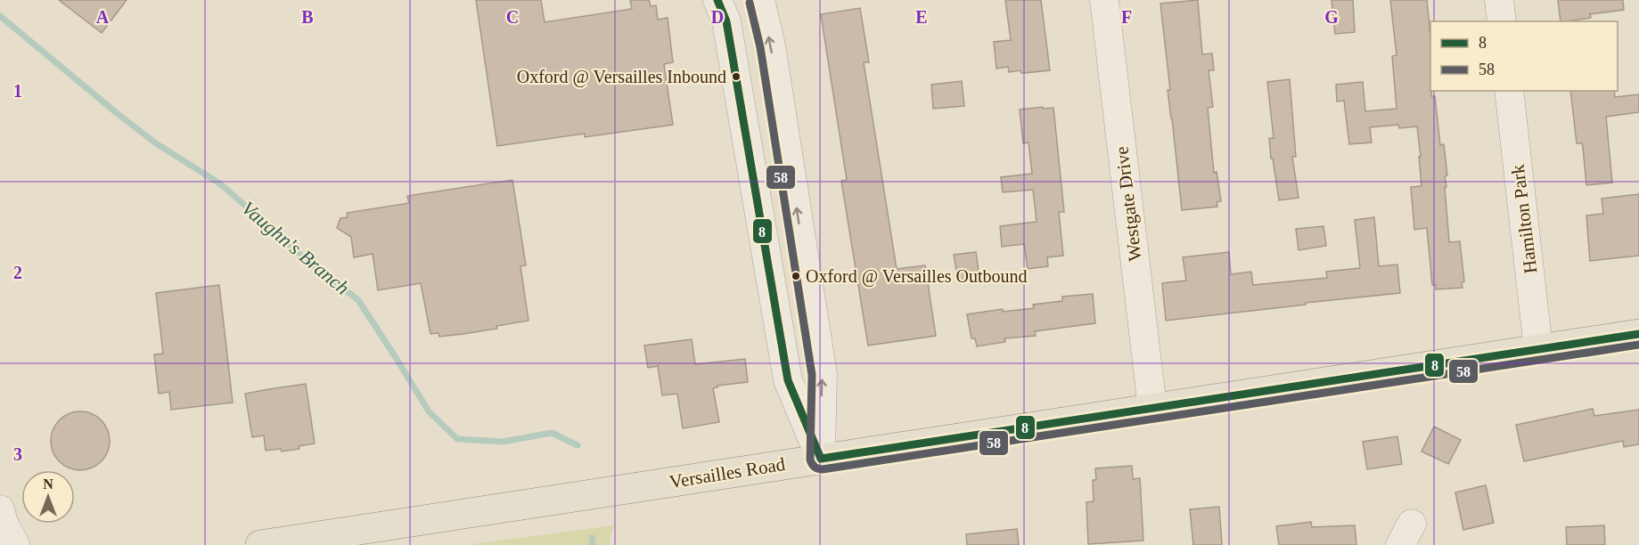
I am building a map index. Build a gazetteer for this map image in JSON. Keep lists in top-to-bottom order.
{
  "streets": {
    "main road": ["Versailles Road"],
    "street": ["Westgate Drive", "Hamilton Park"]
  },
  "crossings": [
    ["Westgate Drive", "Versailles Road"],
    ["Hamilton Park", "Versailles Road"]
  ],
  "water": ["Vaughn's Branch"],
  "places": ["Oxford @ Versailles Inbound", "Oxford @ Versailles Outbound"],
  "lines": ["transit line 8", "transit line 58"],
  "legend": ["8", "58"],
  "north": "top",
  "grid": {
    "columns": [
      "A",
      "B",
      "C",
      "D",
      "E",
      "F",
      "G"
    ],
    "rows": ["1", "2", "3"]
  }
}
